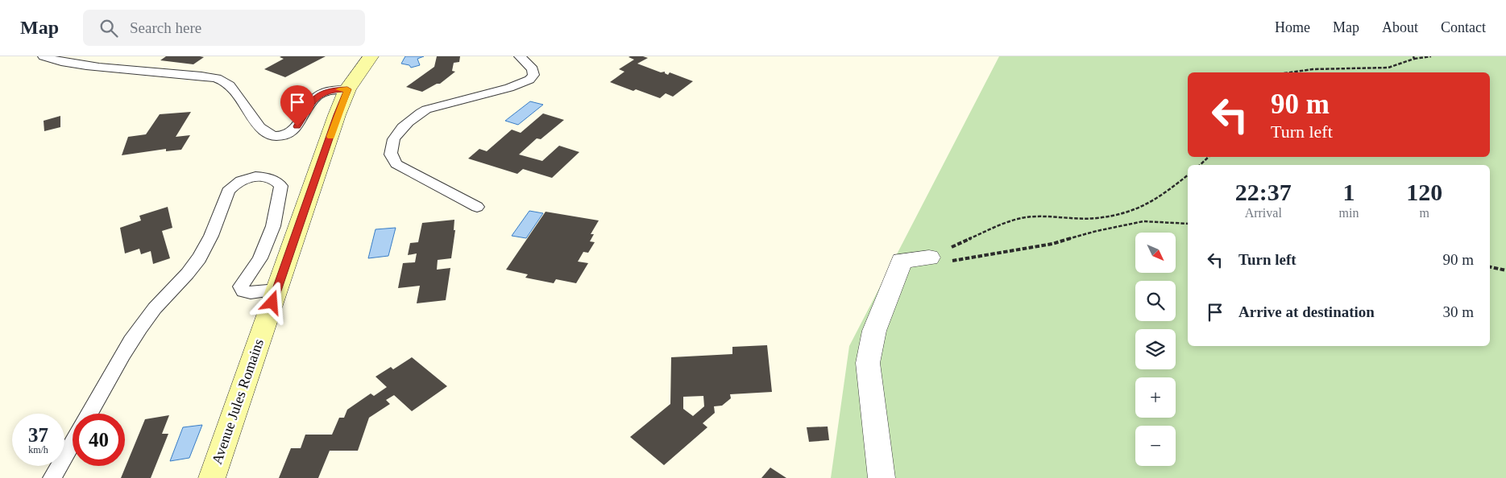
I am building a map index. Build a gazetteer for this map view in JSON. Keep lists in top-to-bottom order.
{
  "streets": {
    "street": ["Avenue Jules Romains"]
  },
  "north": "bottom right",
  "page": {
    "header": "Map",
    "search": "Search here",
    "nav": [
      "Home",
      "Map",
      "About",
      "Contact"
    ],
    "turn": ["90 m", "Turn left"],
    "eta": [
      "22:37",
      "Arrival",
      "1",
      "min",
      "120",
      "m"
    ],
    "map_buttons": ["+", "−"],
    "list": [
      {
        "name": "Turn left",
        "value": "90 m"
      },
      {
        "name": "Arrive at destination",
        "value": "30 m"
      }
    ],
    "speed": "37 km/h",
    "limit": "40"
  }
}
